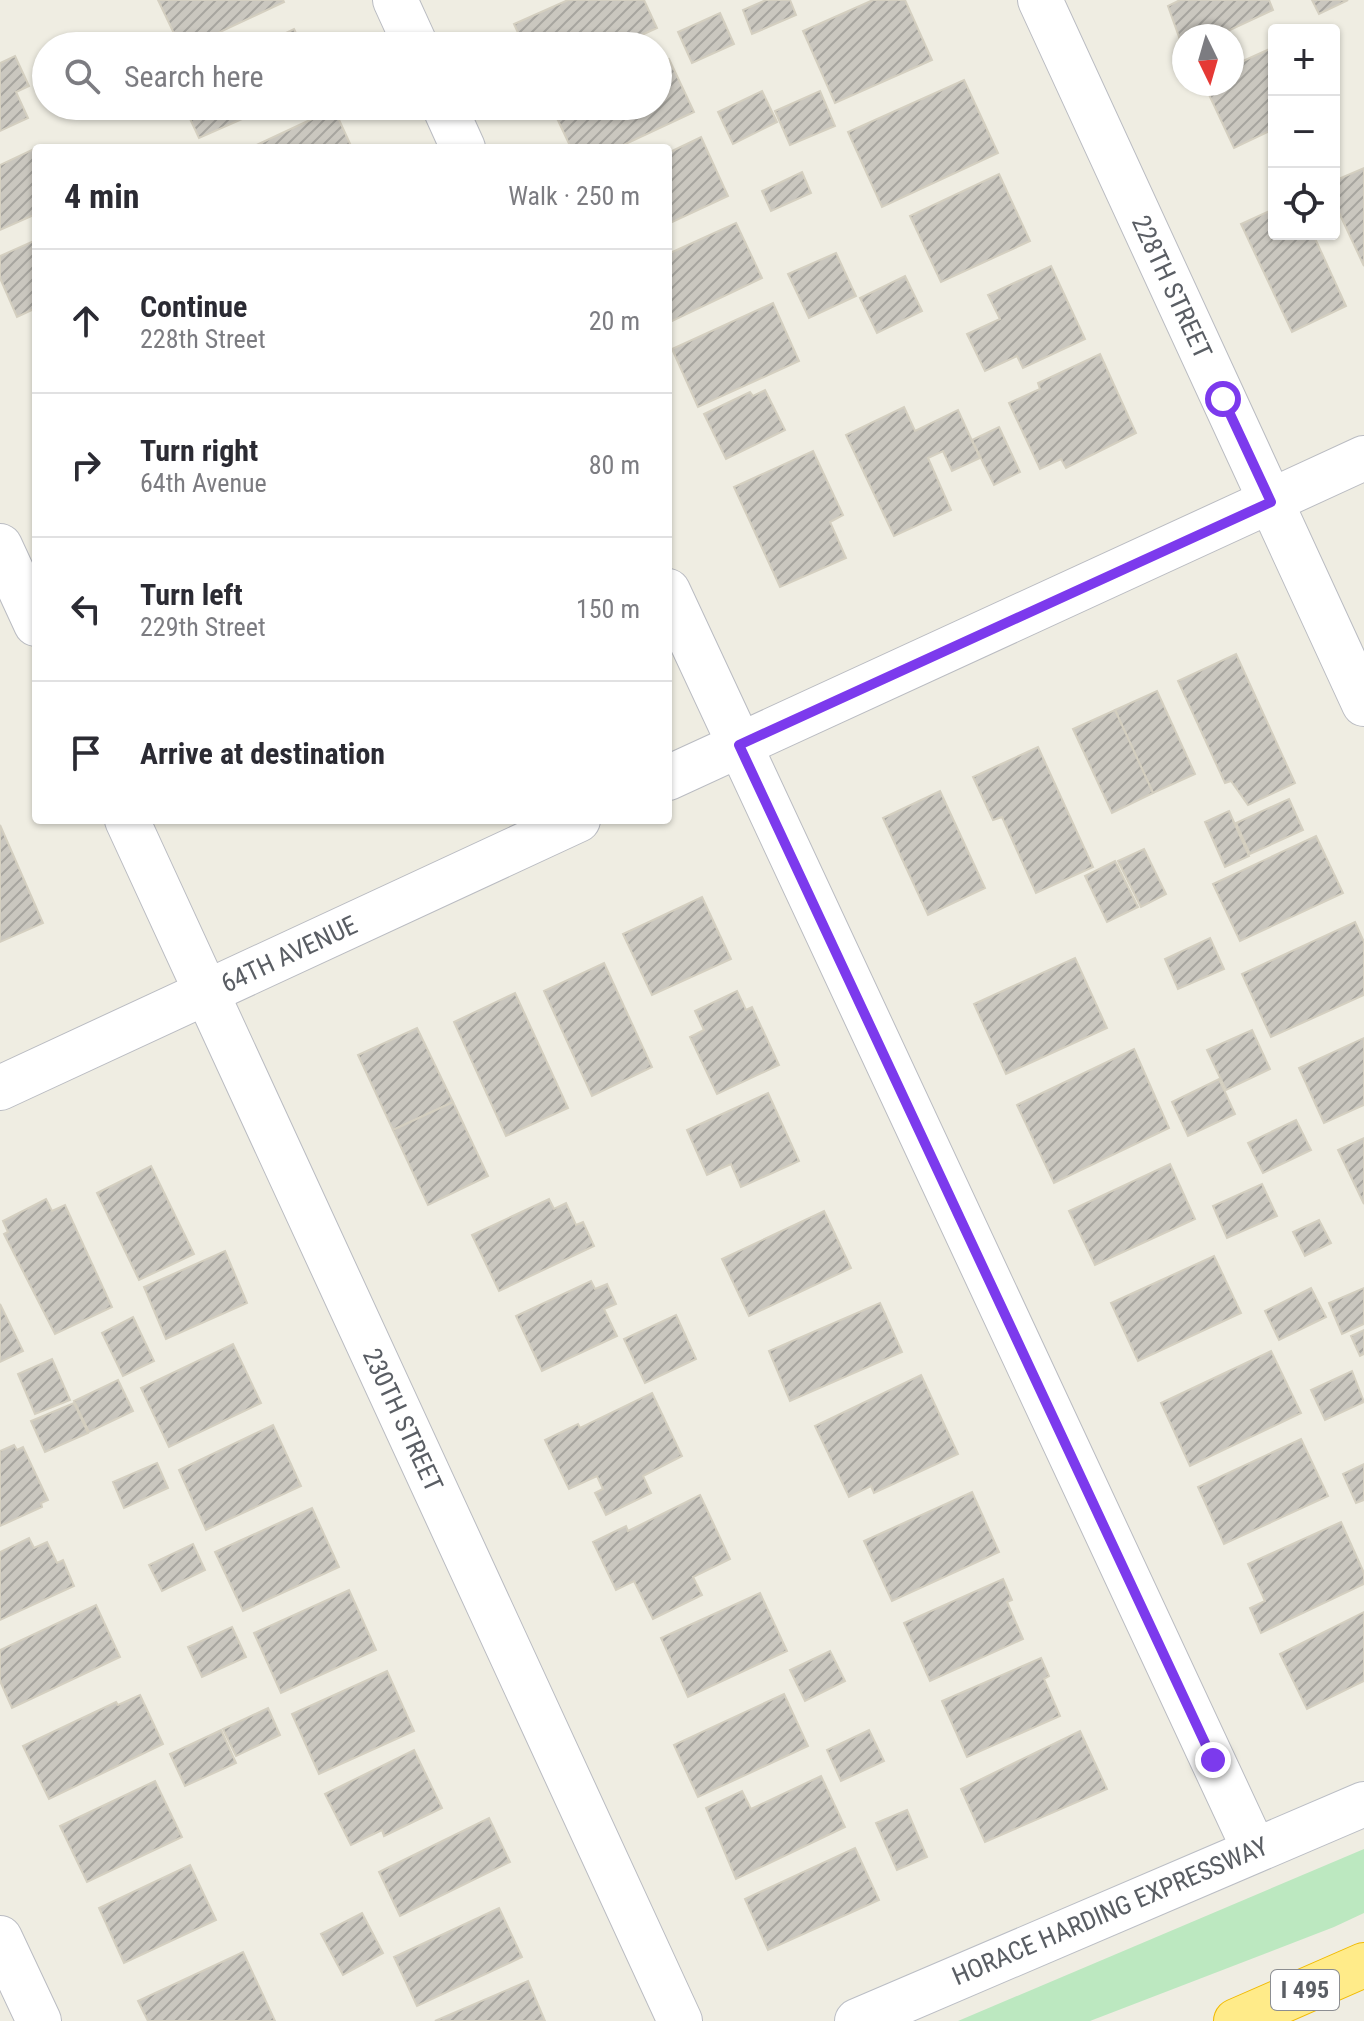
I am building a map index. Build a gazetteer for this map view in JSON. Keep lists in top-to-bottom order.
{
  "streets": {
    "highway": ["I 495"],
    "street": [
      "228TH STREET",
      "64TH AVENUE",
      "230TH STREET",
      "HORACE HARDING EXPRESSWAY"
    ]
  },
  "crossings": [
    ["64TH AVENUE", "230TH STREET"]
  ],
  "north": "bottom",
  "page": {
    "map_buttons": ["+", "−"],
    "search": "Search here",
    "heading": ["4 min", "Walk · 250 m"],
    "list": [
      ["Continue", "228th Street", "20 m"],
      ["Turn right", "64th Avenue", "80 m"],
      ["Turn left", "229th Street", "150 m"],
      "Arrive at destination"
    ]
  }
}
